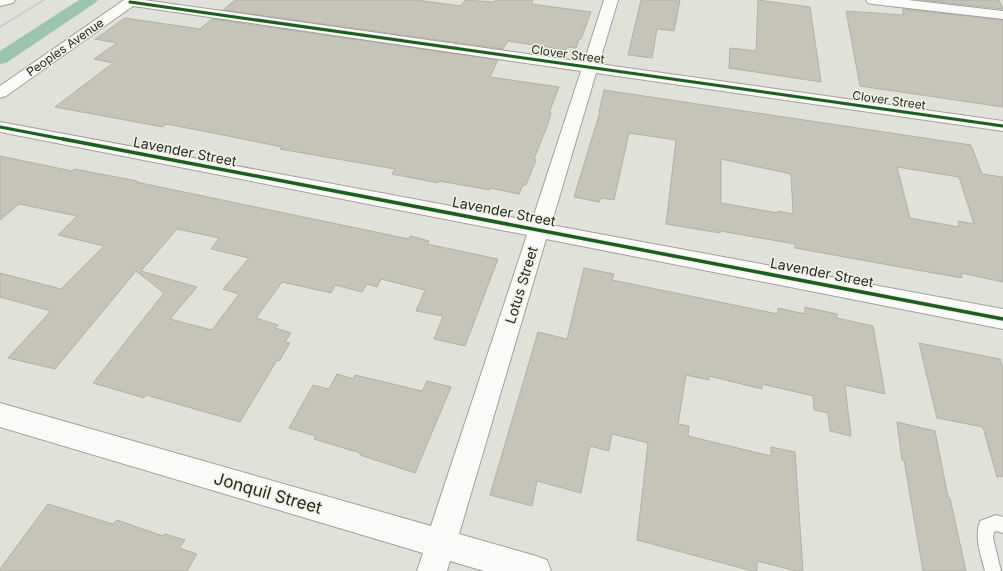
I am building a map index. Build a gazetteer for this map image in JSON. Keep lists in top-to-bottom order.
{
  "streets": {
    "main road": [
      "Peoples Avenue",
      "Clover Street",
      "Lavender Street",
      "Lotus Street",
      "Jonquil Street"
    ]
  },
  "crossings": [
    ["Peoples Avenue", "Clover Street"],
    ["Clover Street", "Lotus Street"],
    ["Lavender Street", "Lotus Street"],
    ["Lotus Street", "Jonquil Street"]
  ]
}
